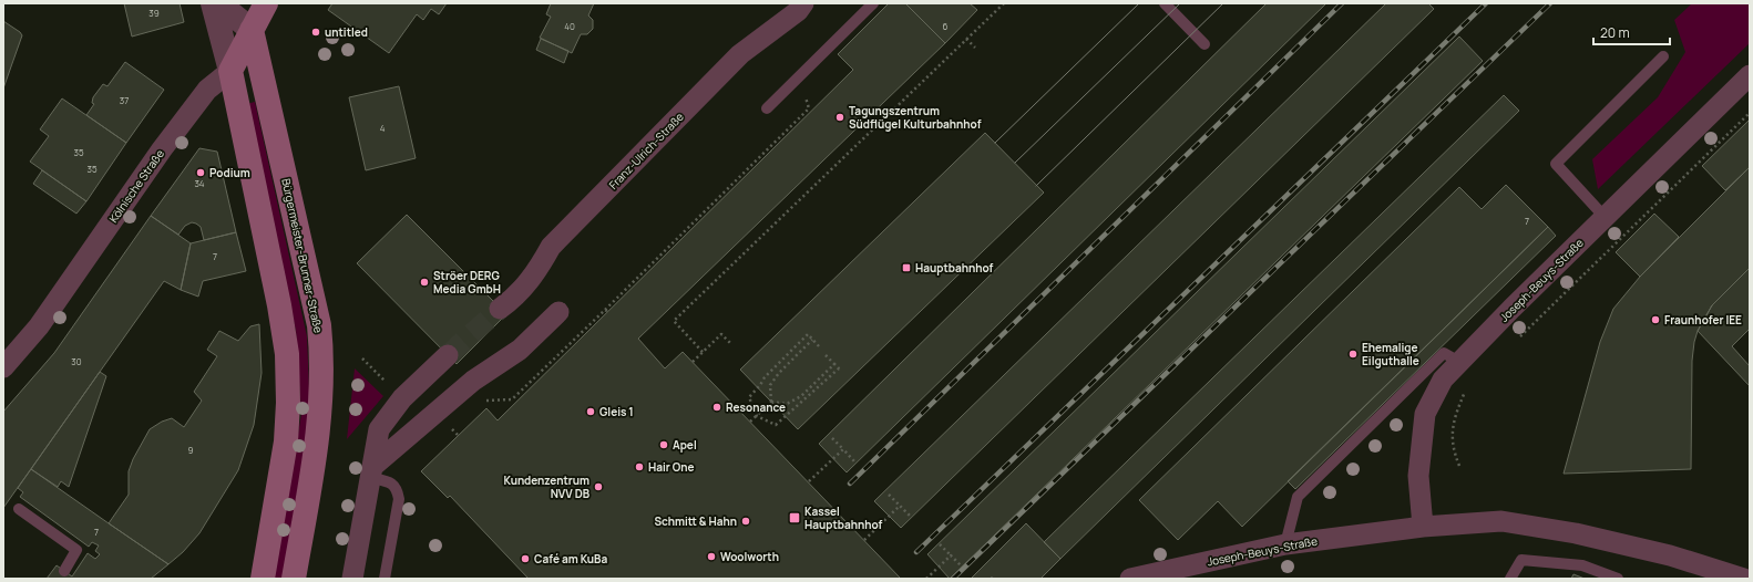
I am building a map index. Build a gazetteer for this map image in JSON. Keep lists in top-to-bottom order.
{
  "streets": {
    "main road": ["Kölnische Straße", "Bürgermeister-Brunner-Straße"],
    "street": ["Franz-Ulrich-Straße", "Joseph-Beuys-Straße"]
  },
  "crossings": [
    ["Kölnische Straße", "Bürgermeister-Brunner-Straße"]
  ],
  "places": {
    "other": [
      "untitled",
      "Tagungszentrum Südflügel Kulturbahnhof",
      "Podium",
      "Ströer DERG Media GmbH",
      "Fraunhofer IEE",
      "Ehemalige Eilguthalle",
      "Resonance",
      "Gleis 1",
      "Apel",
      "Hair One",
      "Kundenzentrum NVV DB",
      "Schmitt & Hahn",
      "Woolworth",
      "Café am KuBa"
    ],
    "transit": ["Hauptbahnhof", "Kassel Hauptbahnhof"]
  },
  "house_numbers": [
    "39",
    "40",
    "6",
    "37",
    "4",
    "35",
    "35",
    "34",
    "7",
    "7",
    "30",
    "9",
    "7"
  ],
  "scale_bar": "20 m"
}
